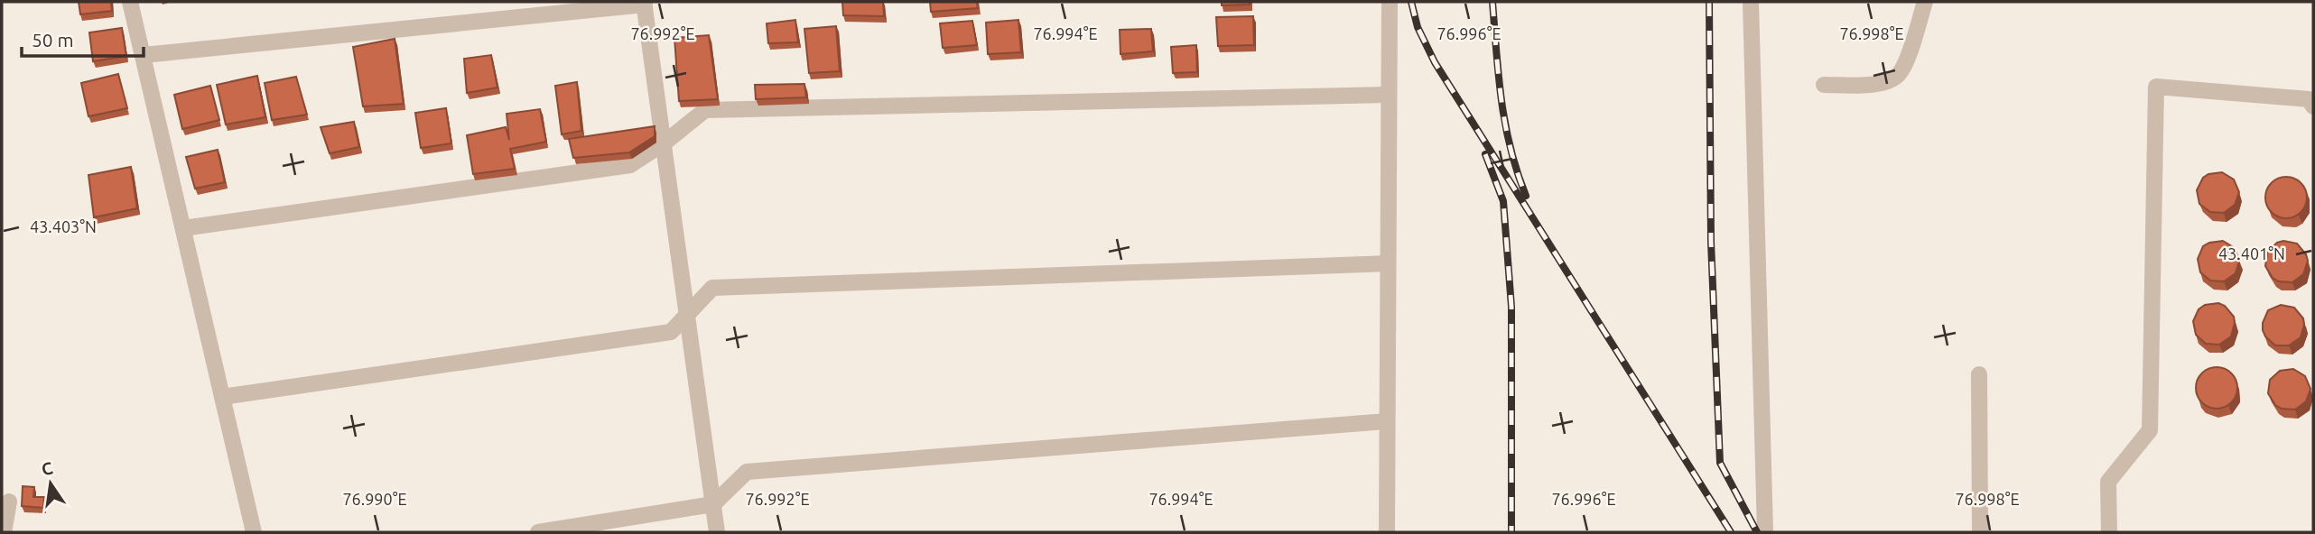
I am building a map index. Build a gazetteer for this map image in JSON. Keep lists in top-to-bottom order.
{
  "scale_bar": "50 m",
  "north": "top",
  "coordinates": [
    "76.992°E",
    "76.994°E",
    "76.996°E",
    "76.998°E",
    "43.403°N",
    "43.401°N",
    "76.990°E"
  ]
}
